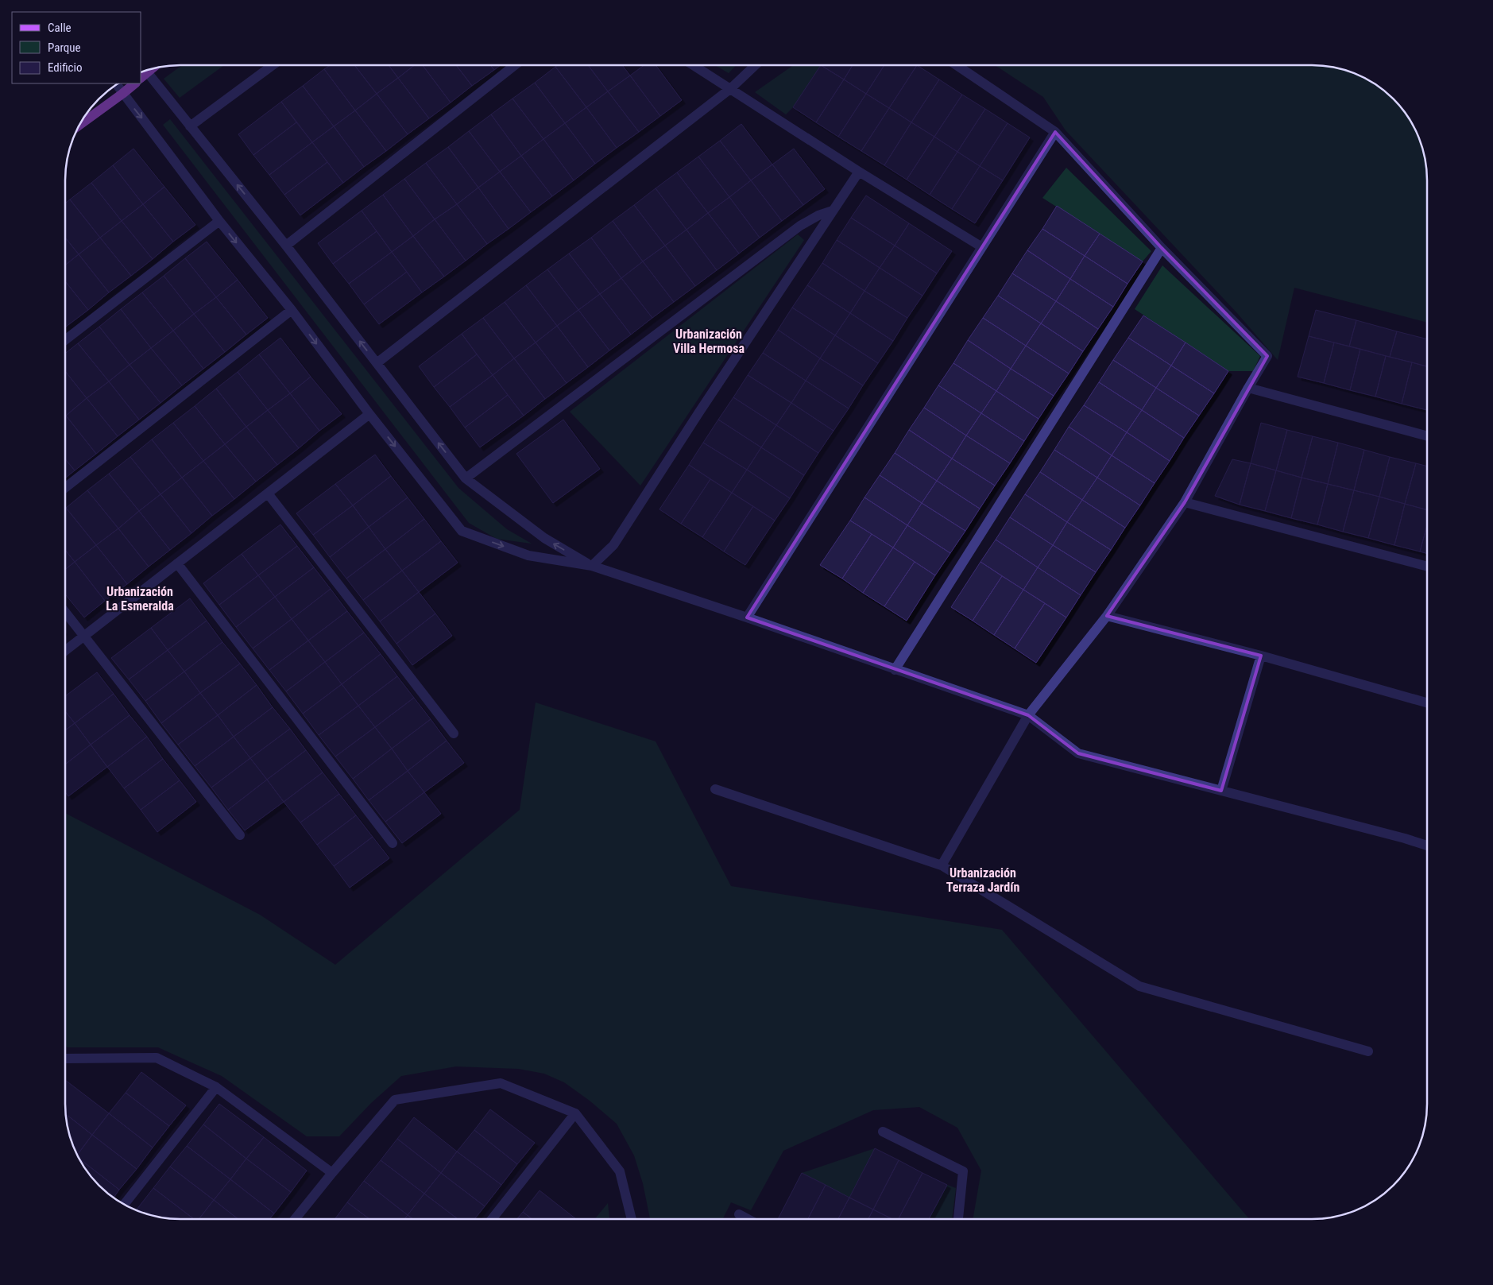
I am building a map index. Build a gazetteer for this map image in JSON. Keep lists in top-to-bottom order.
{
  "districts": ["Urbanización Villa Hermosa", "Urbanización La Esmeralda", "Urbanización Terraza Jardín"],
  "legend": ["Calle", "Parque", "Edificio"]
}
